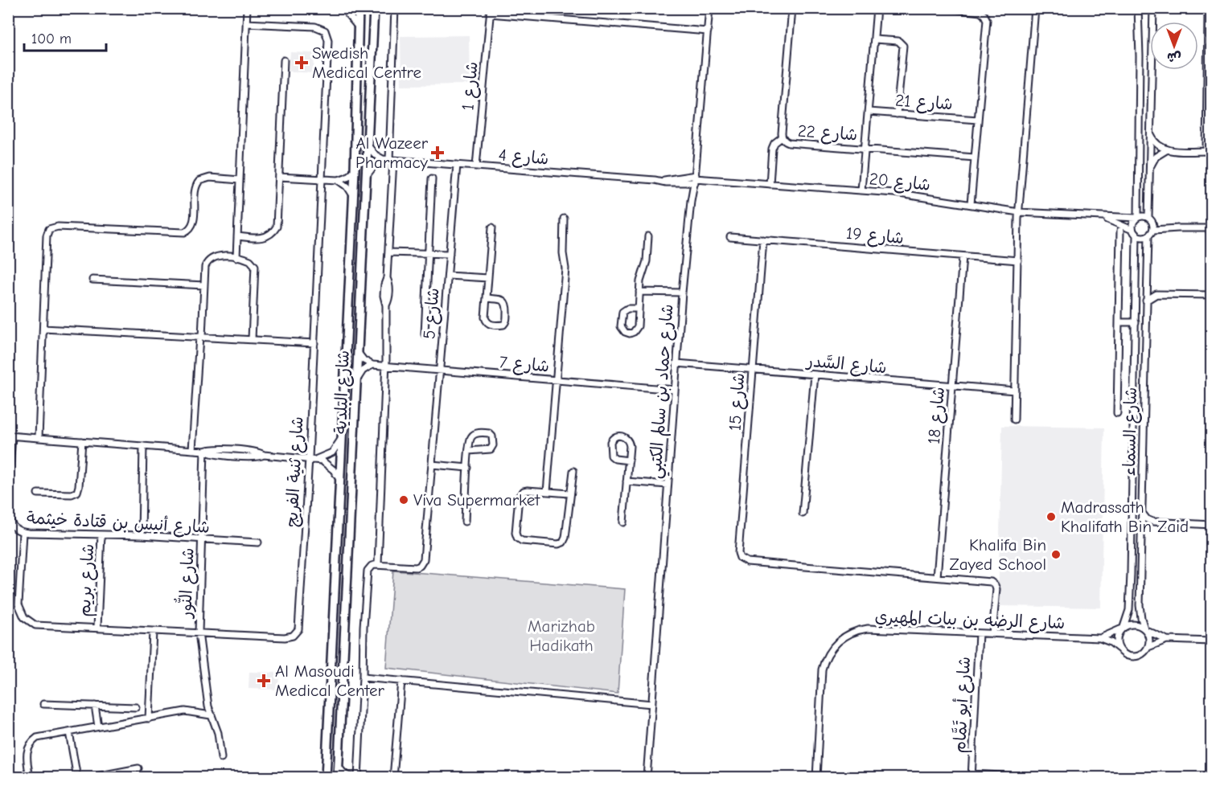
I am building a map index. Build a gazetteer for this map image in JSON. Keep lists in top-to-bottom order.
{
  "streets": {
    "main road": ["شارع البلدية"],
    "street": [
      "شارع 1",
      "شارع 21",
      "شارع 22",
      "شارع 4",
      "شارع 20",
      "شارع 19",
      "شارع 5",
      "شارع 7",
      "شارع السَّدر",
      "شارع حماد بن سالم الكتبي",
      "شارع 15",
      "شارع 18",
      "شارع السماء",
      "شارع ثنية الفريج",
      "شارع أنيس بن قتادة خيثمة",
      "شارع بريم",
      "شارع النُّور",
      "شارع الرضه بن بيات المهيري",
      "شارع أبو تَمَّام"
    ]
  },
  "crossings": [
    ["شارع 1", "شارع 4"],
    ["شارع 4", "شارع 20"],
    ["شارع 4", "شارع 5"],
    ["شارع 4", "شارع حماد بن سالم الكتبي"],
    ["شارع 20", "شارع حماد بن سالم الكتبي"],
    ["شارع 20", "شارع السماء"],
    ["شارع 19", "شارع 15"],
    ["شارع 19", "شارع 18"],
    ["شارع 5", "شارع 7"],
    ["شارع 7", "شارع حماد بن سالم الكتبي"],
    ["شارع السَّدر", "شارع حماد بن سالم الكتبي"],
    ["شارع السَّدر", "شارع 15"],
    ["شارع السَّدر", "شارع 18"],
    ["شارع 15", "شارع 18"],
    ["شارع السماء", "شارع الرضه بن بيات المهيري"],
    ["شارع ثنية الفريج", "شارع أنيس بن قتادة خيثمة"],
    ["شارع ثنية الفريج", "شارع بريم"],
    ["شارع ثنية الفريج", "شارع النُّور"],
    ["شارع أنيس بن قتادة خيثمة", "شارع بريم"],
    ["شارع أنيس بن قتادة خيثمة", "شارع النُّور"],
    ["شارع الرضه بن بيات المهيري", "شارع أبو تَمَّام"]
  ],
  "parks": ["Marizhab Hadikath"],
  "places": {
    "health": ["Swedish Medical Centre", "Al Wazeer Pharmacy", "Al Masoudi Medical Center"],
    "other": ["Viva Supermarket", "Madrassath Khalifath Bin Zaid", "Khalifa Bin Zayed School"]
  },
  "scale_bar": "100 m",
  "north": "bottom"
}
